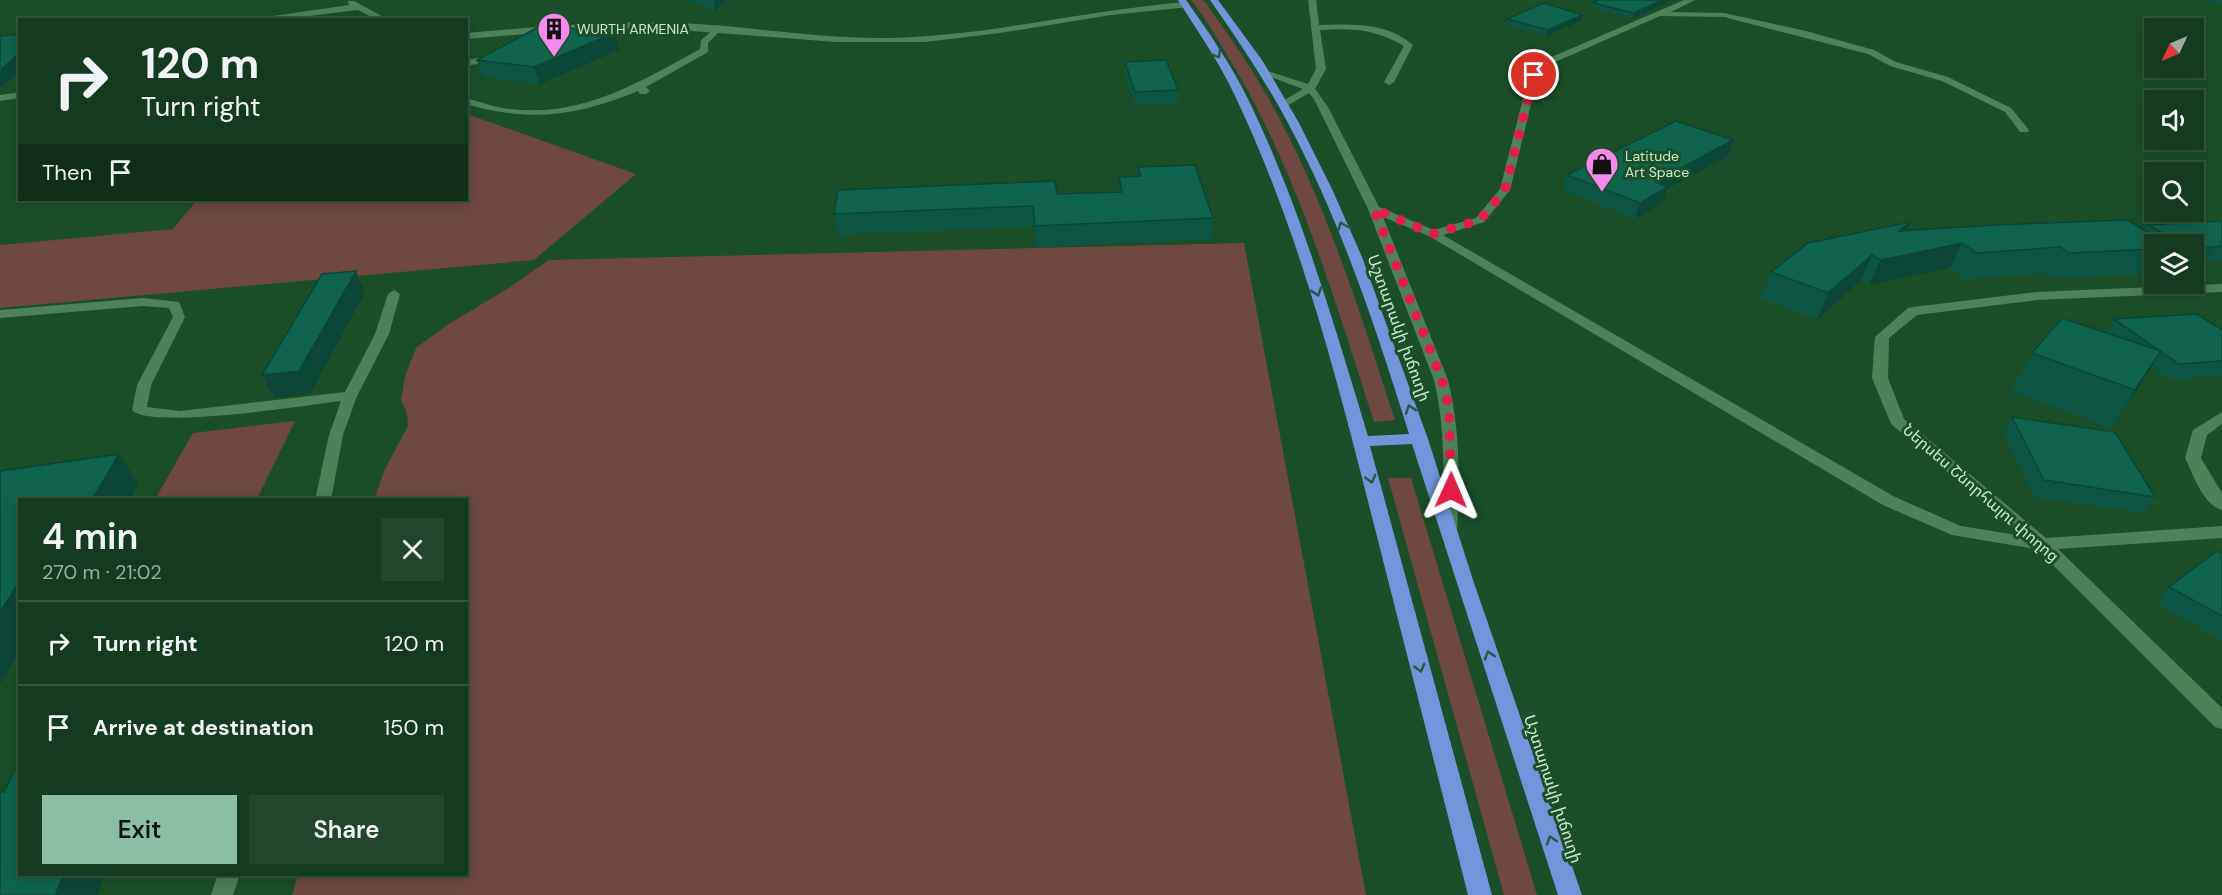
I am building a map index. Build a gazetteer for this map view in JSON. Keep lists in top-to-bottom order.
{
  "streets": {
    "highway": ["Աշտարակի խճուղի"],
    "street": ["Ներսես Շնորհալու փողոց"]
  },
  "places": {
    "building": ["WURTH ARMENIA"],
    "shop": ["Latitude Art Space"]
  },
  "north": "bottom left",
  "page": {
    "turn": ["120 m", "Turn right"],
    "then": "Then",
    "heading": ["4 min", "270 m · 21:02"],
    "list": [
      {
        "name": "Turn right",
        "value": "120 m"
      },
      {
        "name": "Arrive at destination",
        "value": "150 m"
      }
    ],
    "buttons": ["Exit", "Share"]
  }
}
